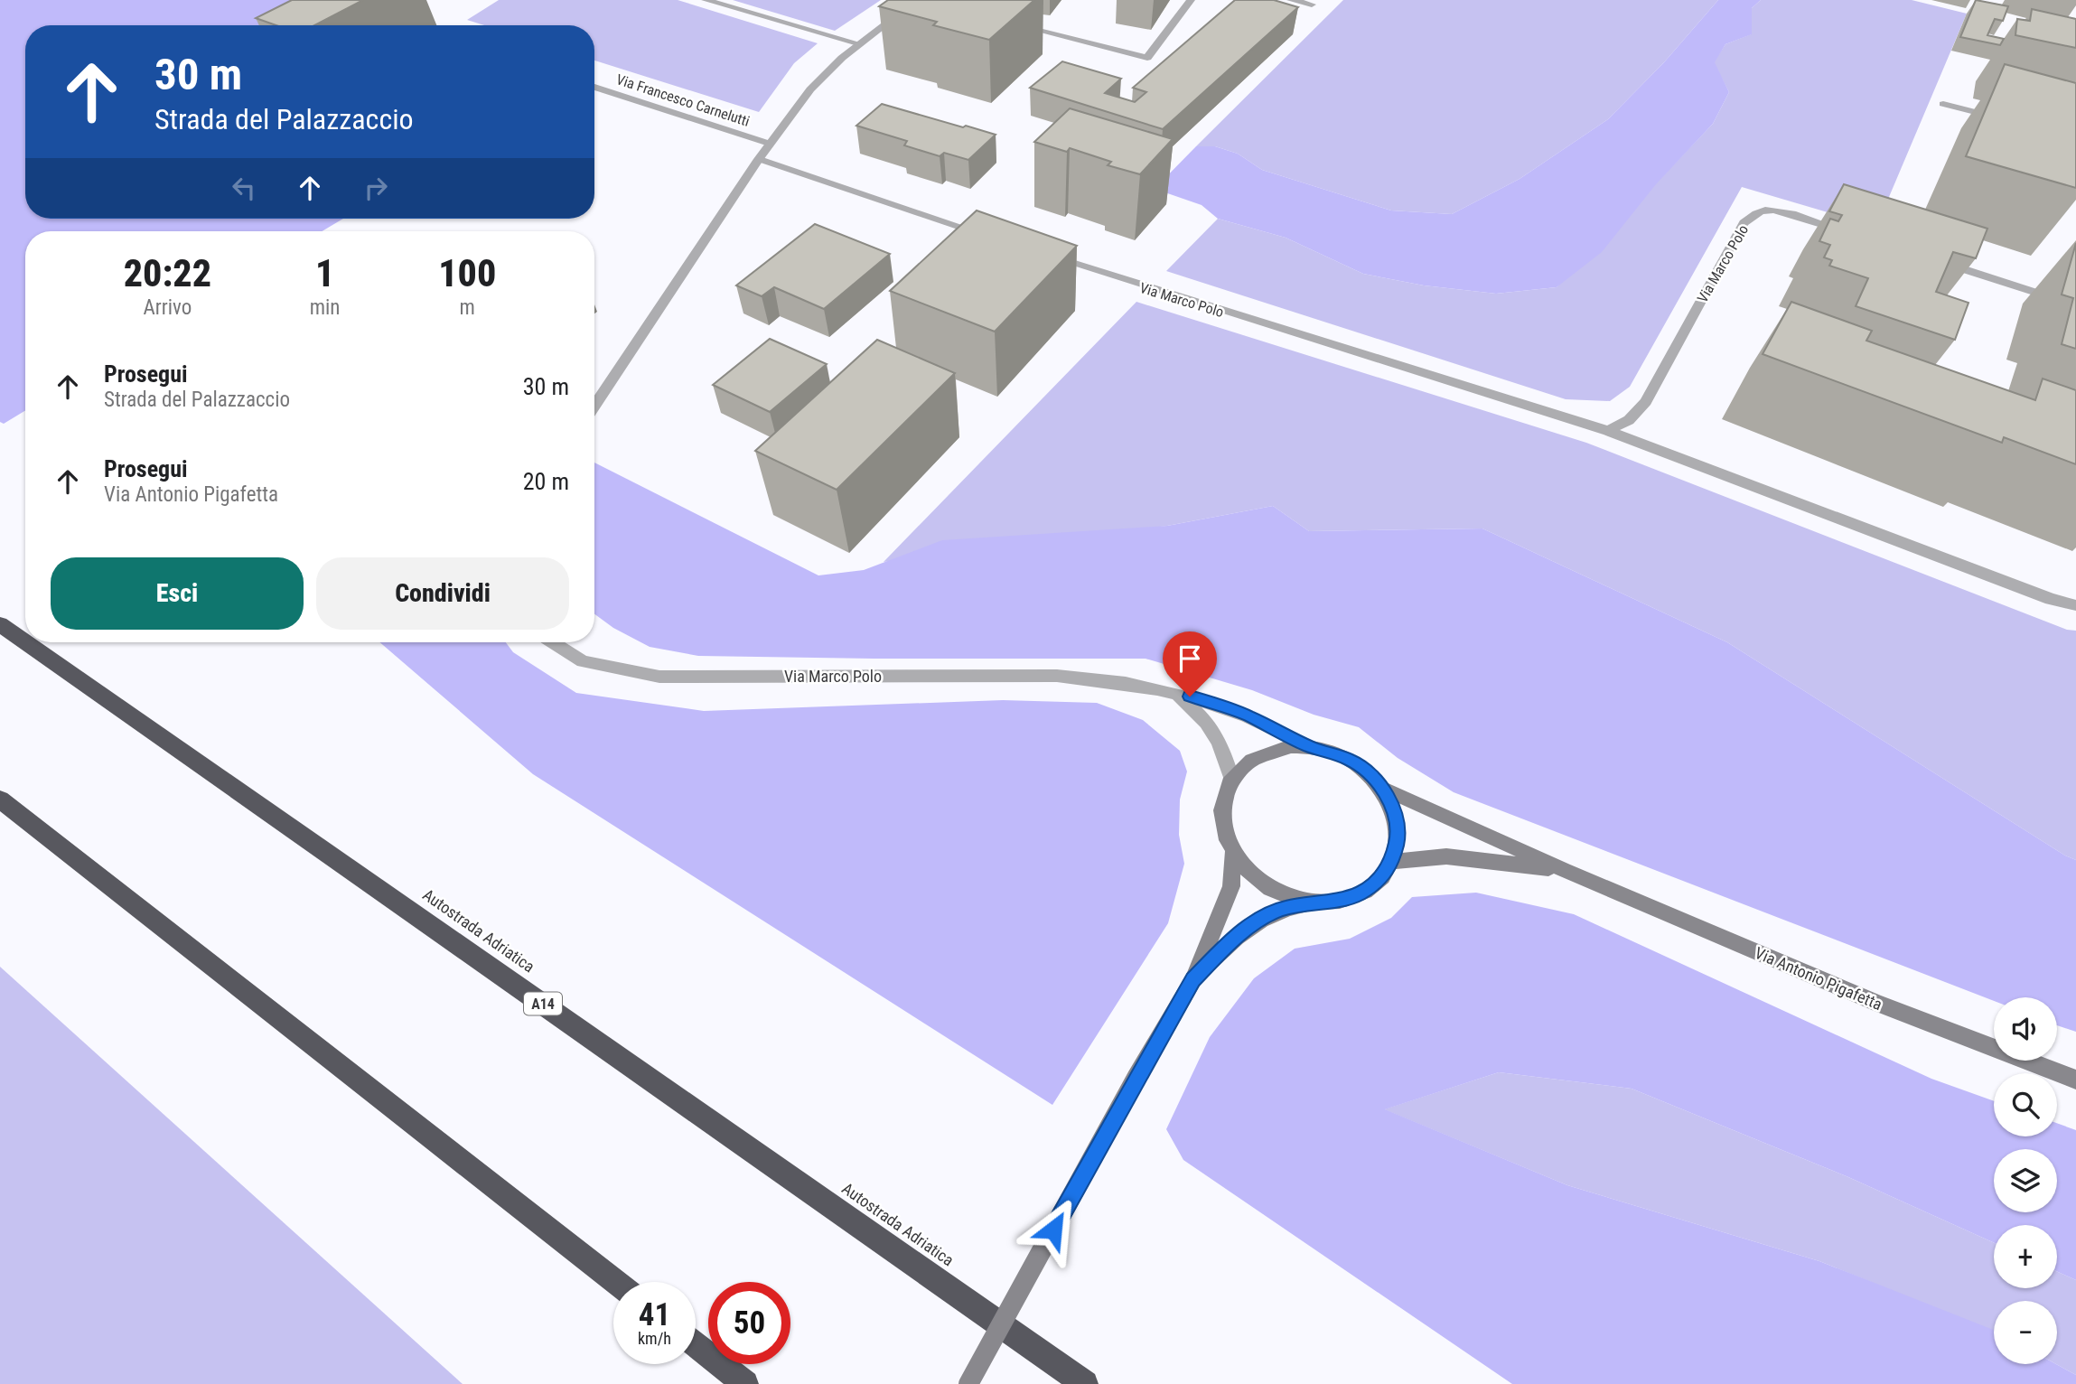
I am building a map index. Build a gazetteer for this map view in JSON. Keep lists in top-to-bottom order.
{
  "streets": {
    "highway": ["Autostrada Adriatica", "A14"],
    "main road": ["Via Antonio Pigafetta"],
    "street": ["Via Francesco Carnelutti", "Via Marco Polo"]
  },
  "crossings": [
    ["Via Marco Polo", "Via Antonio Pigafetta"]
  ],
  "page": {
    "turn": ["30 m", "Strada del Palazzaccio"],
    "eta": [
      "20:22",
      "Arrivo",
      "1",
      "min",
      "100",
      "m"
    ],
    "list": [
      {
        "name": "Prosegui",
        "note": "Strada del Palazzaccio",
        "value": "30 m"
      },
      {
        "name": "Prosegui",
        "note": "Via Antonio Pigafetta",
        "value": "20 m"
      }
    ],
    "buttons": ["Esci", "Condividi"],
    "map_buttons": ["+", "−"],
    "speed": "41 km/h",
    "limit": "50"
  }
}
